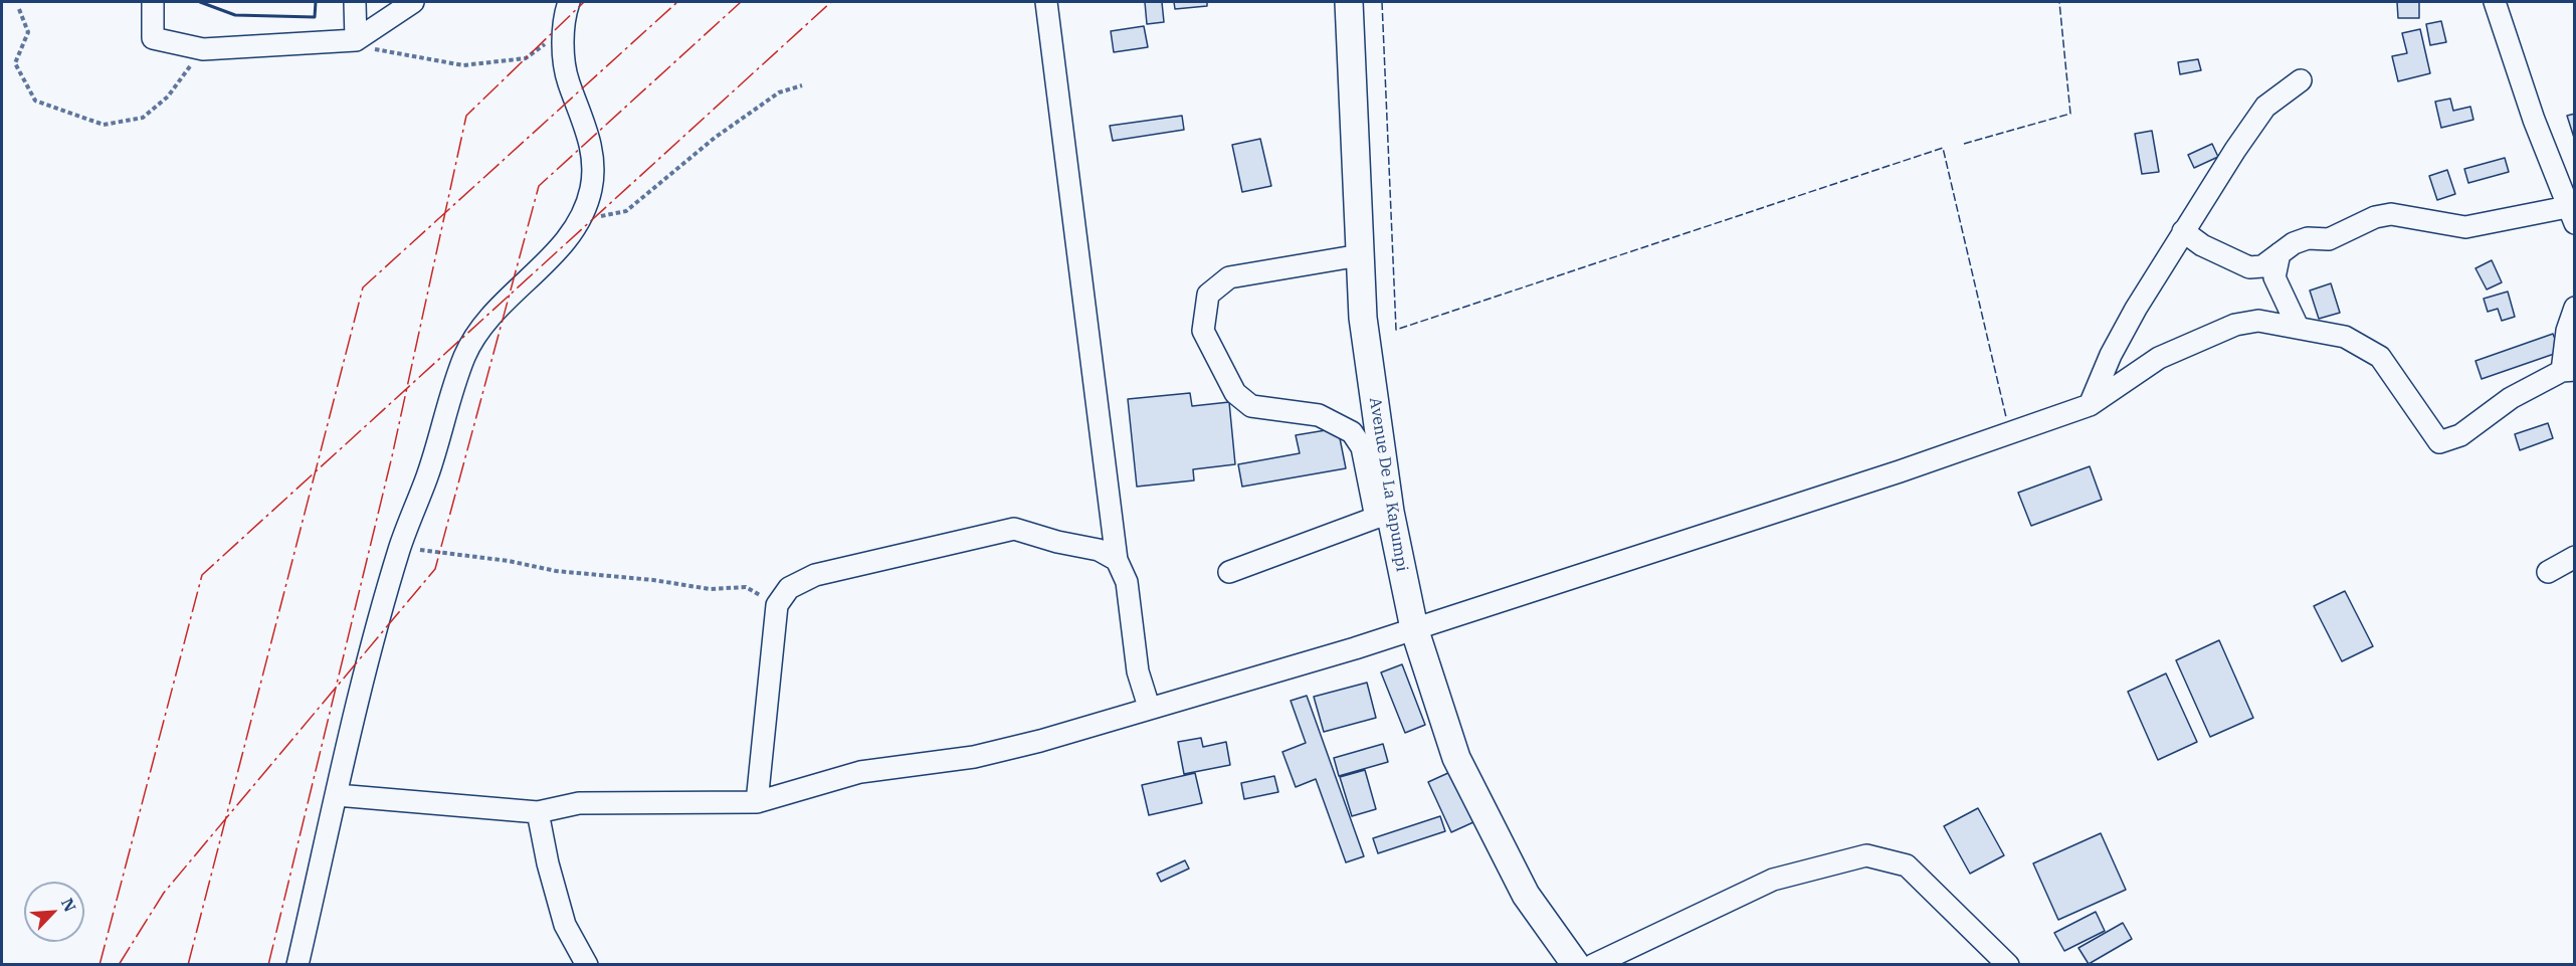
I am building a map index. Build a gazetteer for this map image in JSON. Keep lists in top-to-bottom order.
{
  "streets": {
    "main road": ["Avenue De La Kapumpi"]
  },
  "north": "top right"
}
